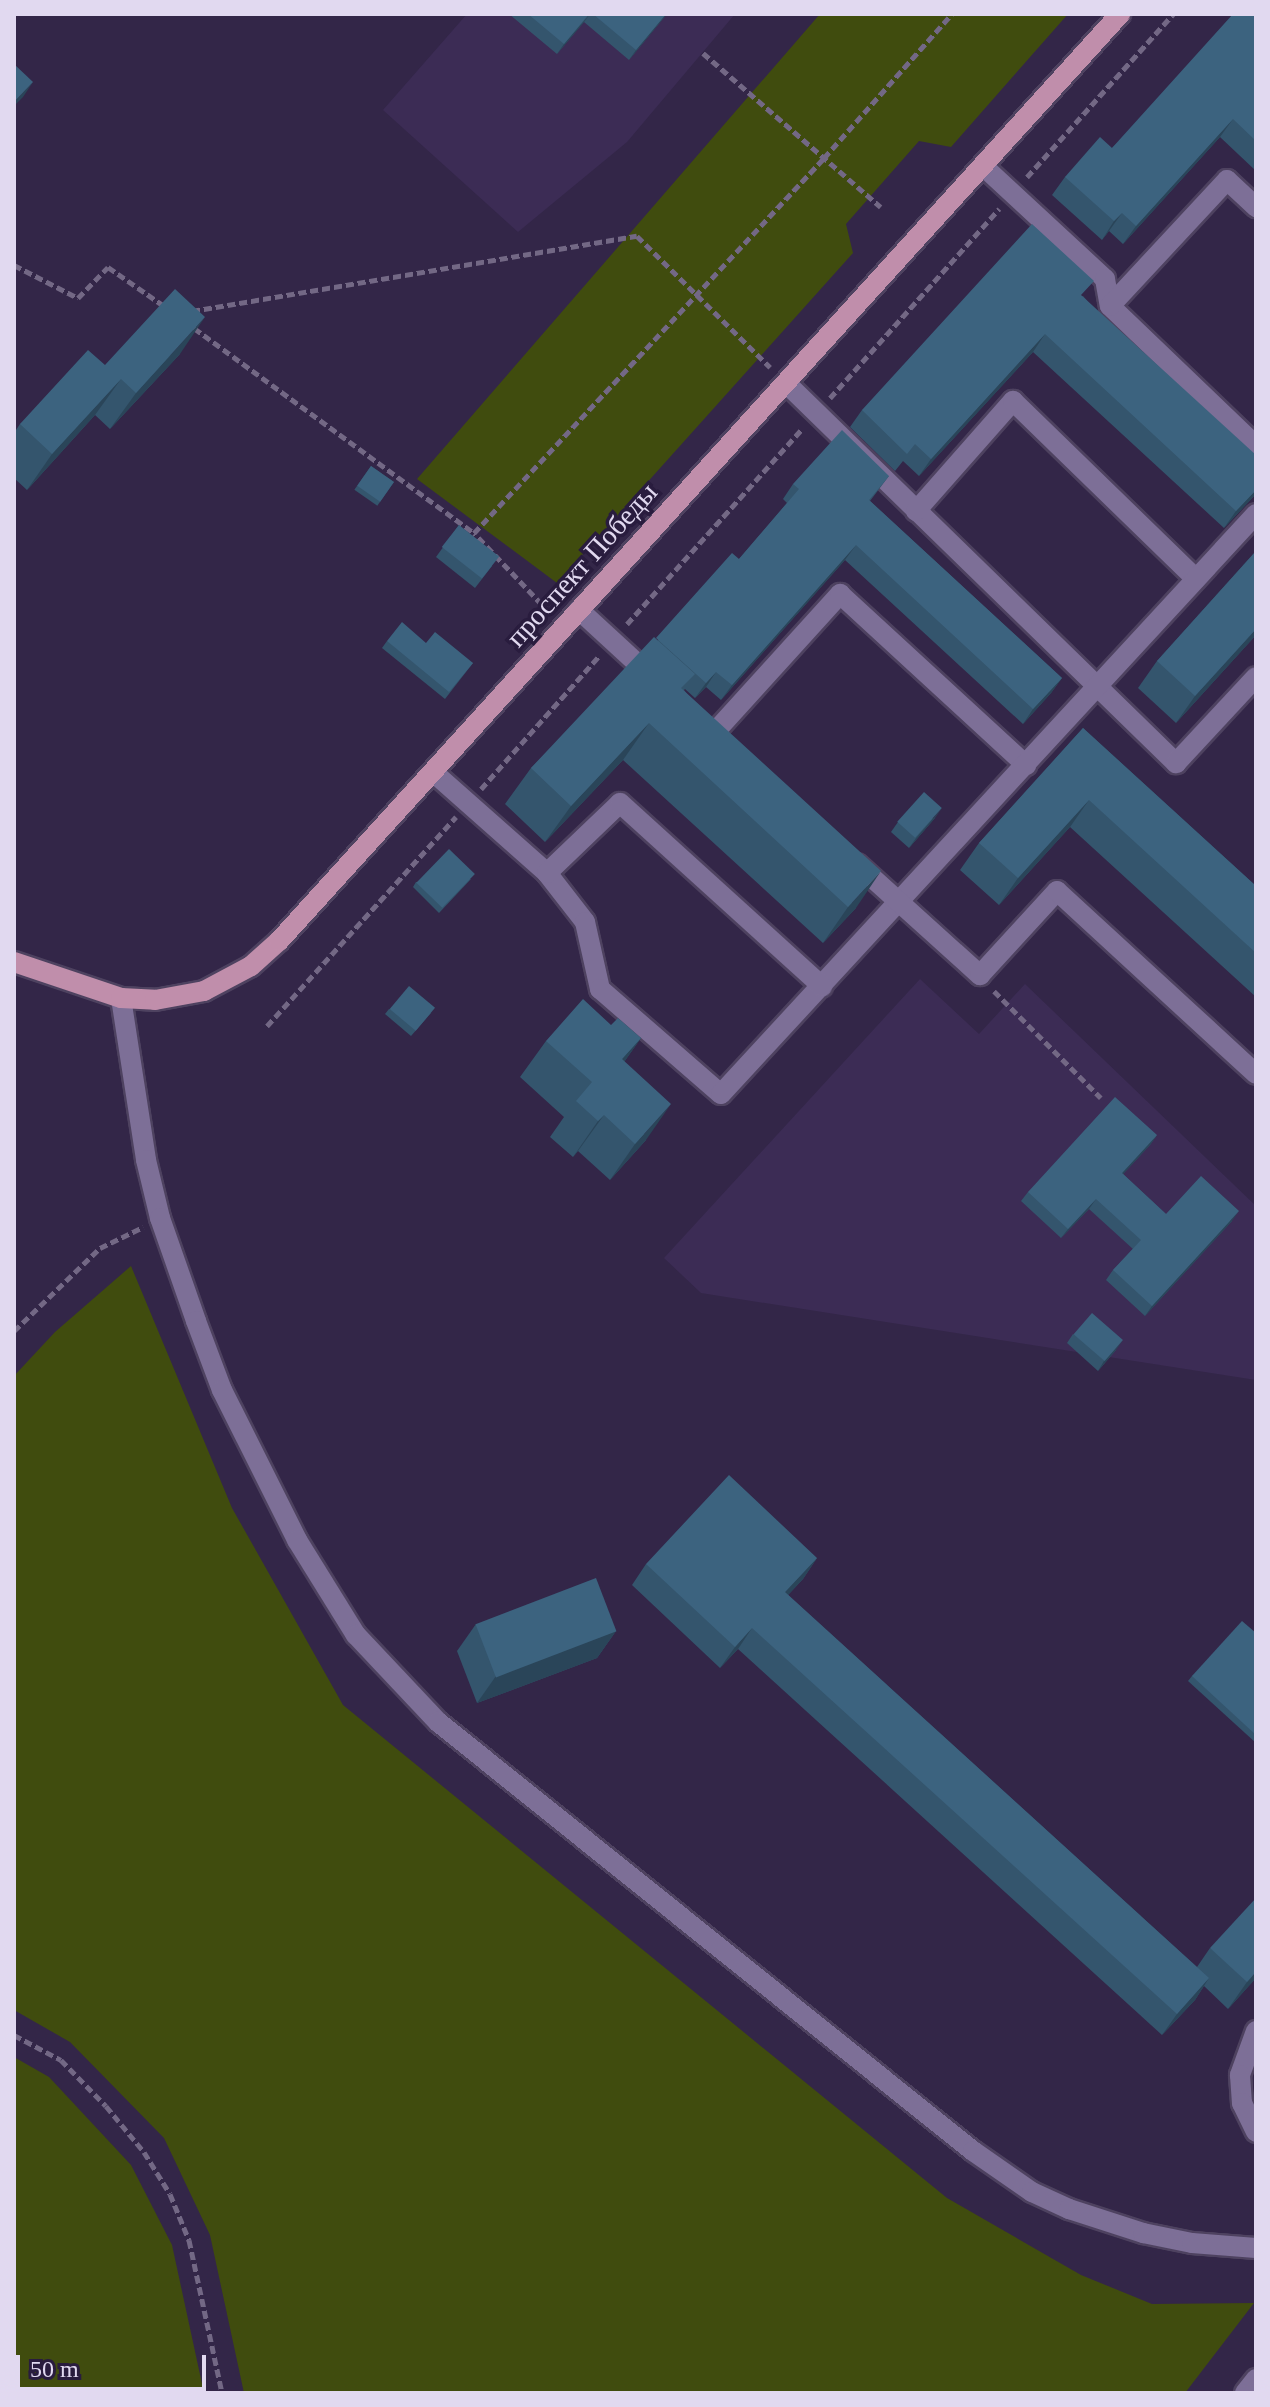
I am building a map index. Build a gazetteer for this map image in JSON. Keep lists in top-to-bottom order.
{
  "streets": {
    "main road": ["проспект Победы"]
  },
  "scale_bar": "50 m"
}
